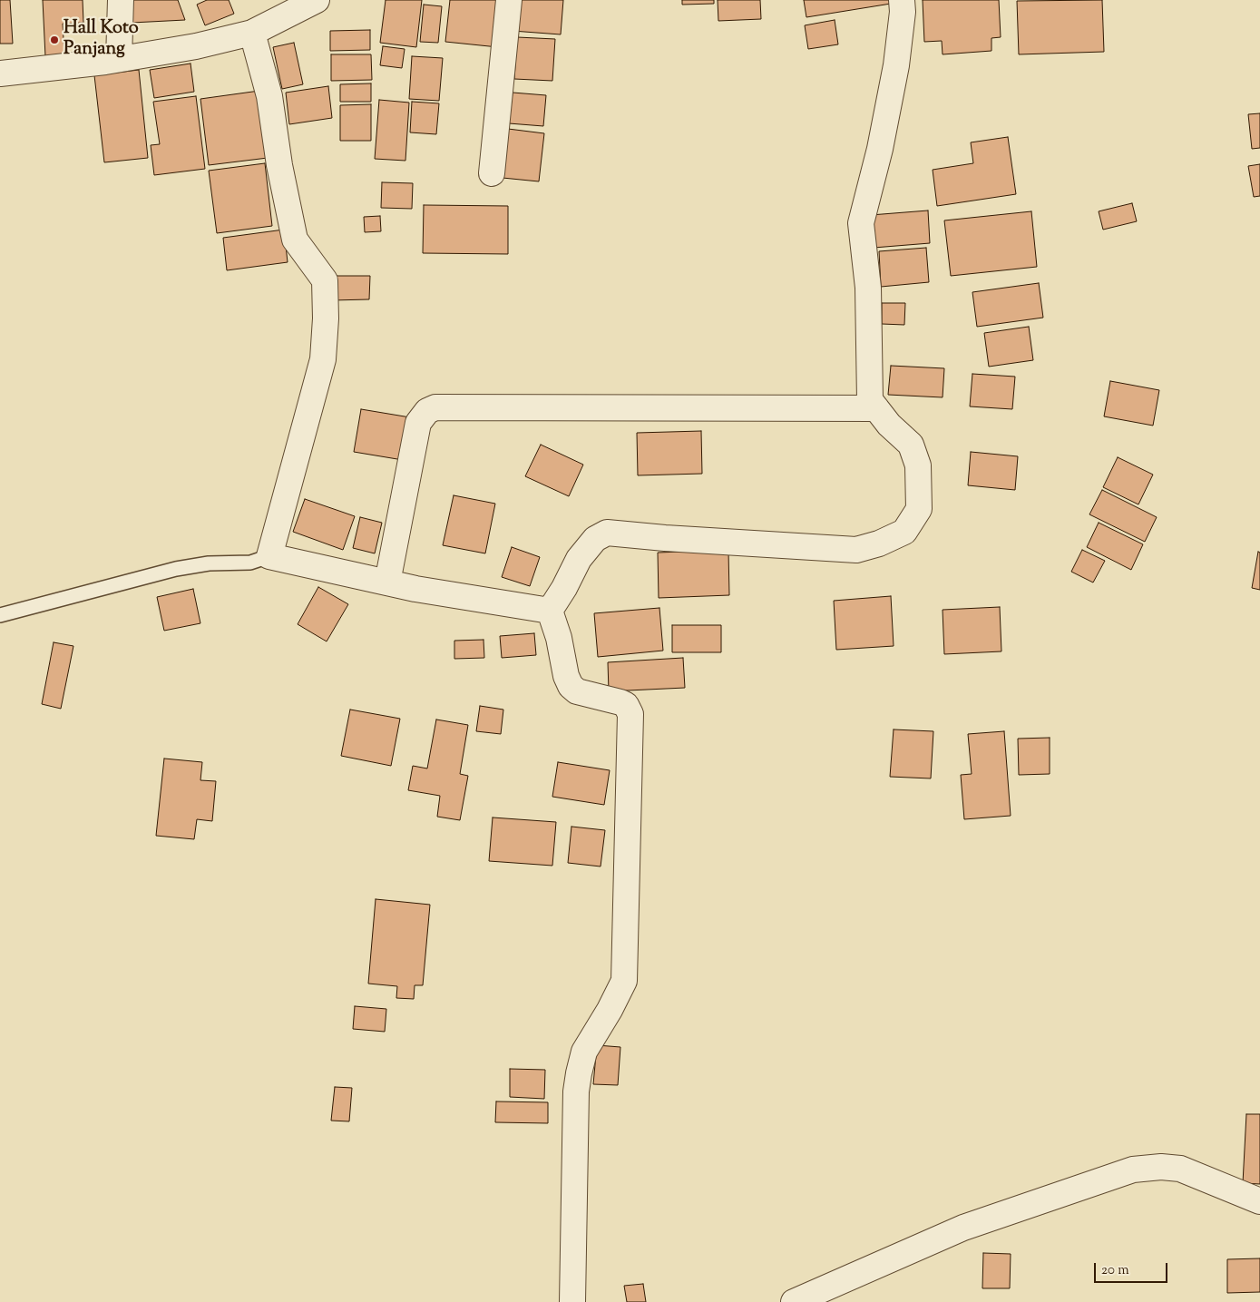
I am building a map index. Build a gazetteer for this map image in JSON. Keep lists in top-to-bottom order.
{
  "places": ["Hall Koto Panjang"],
  "scale_bar": "20 m"
}
